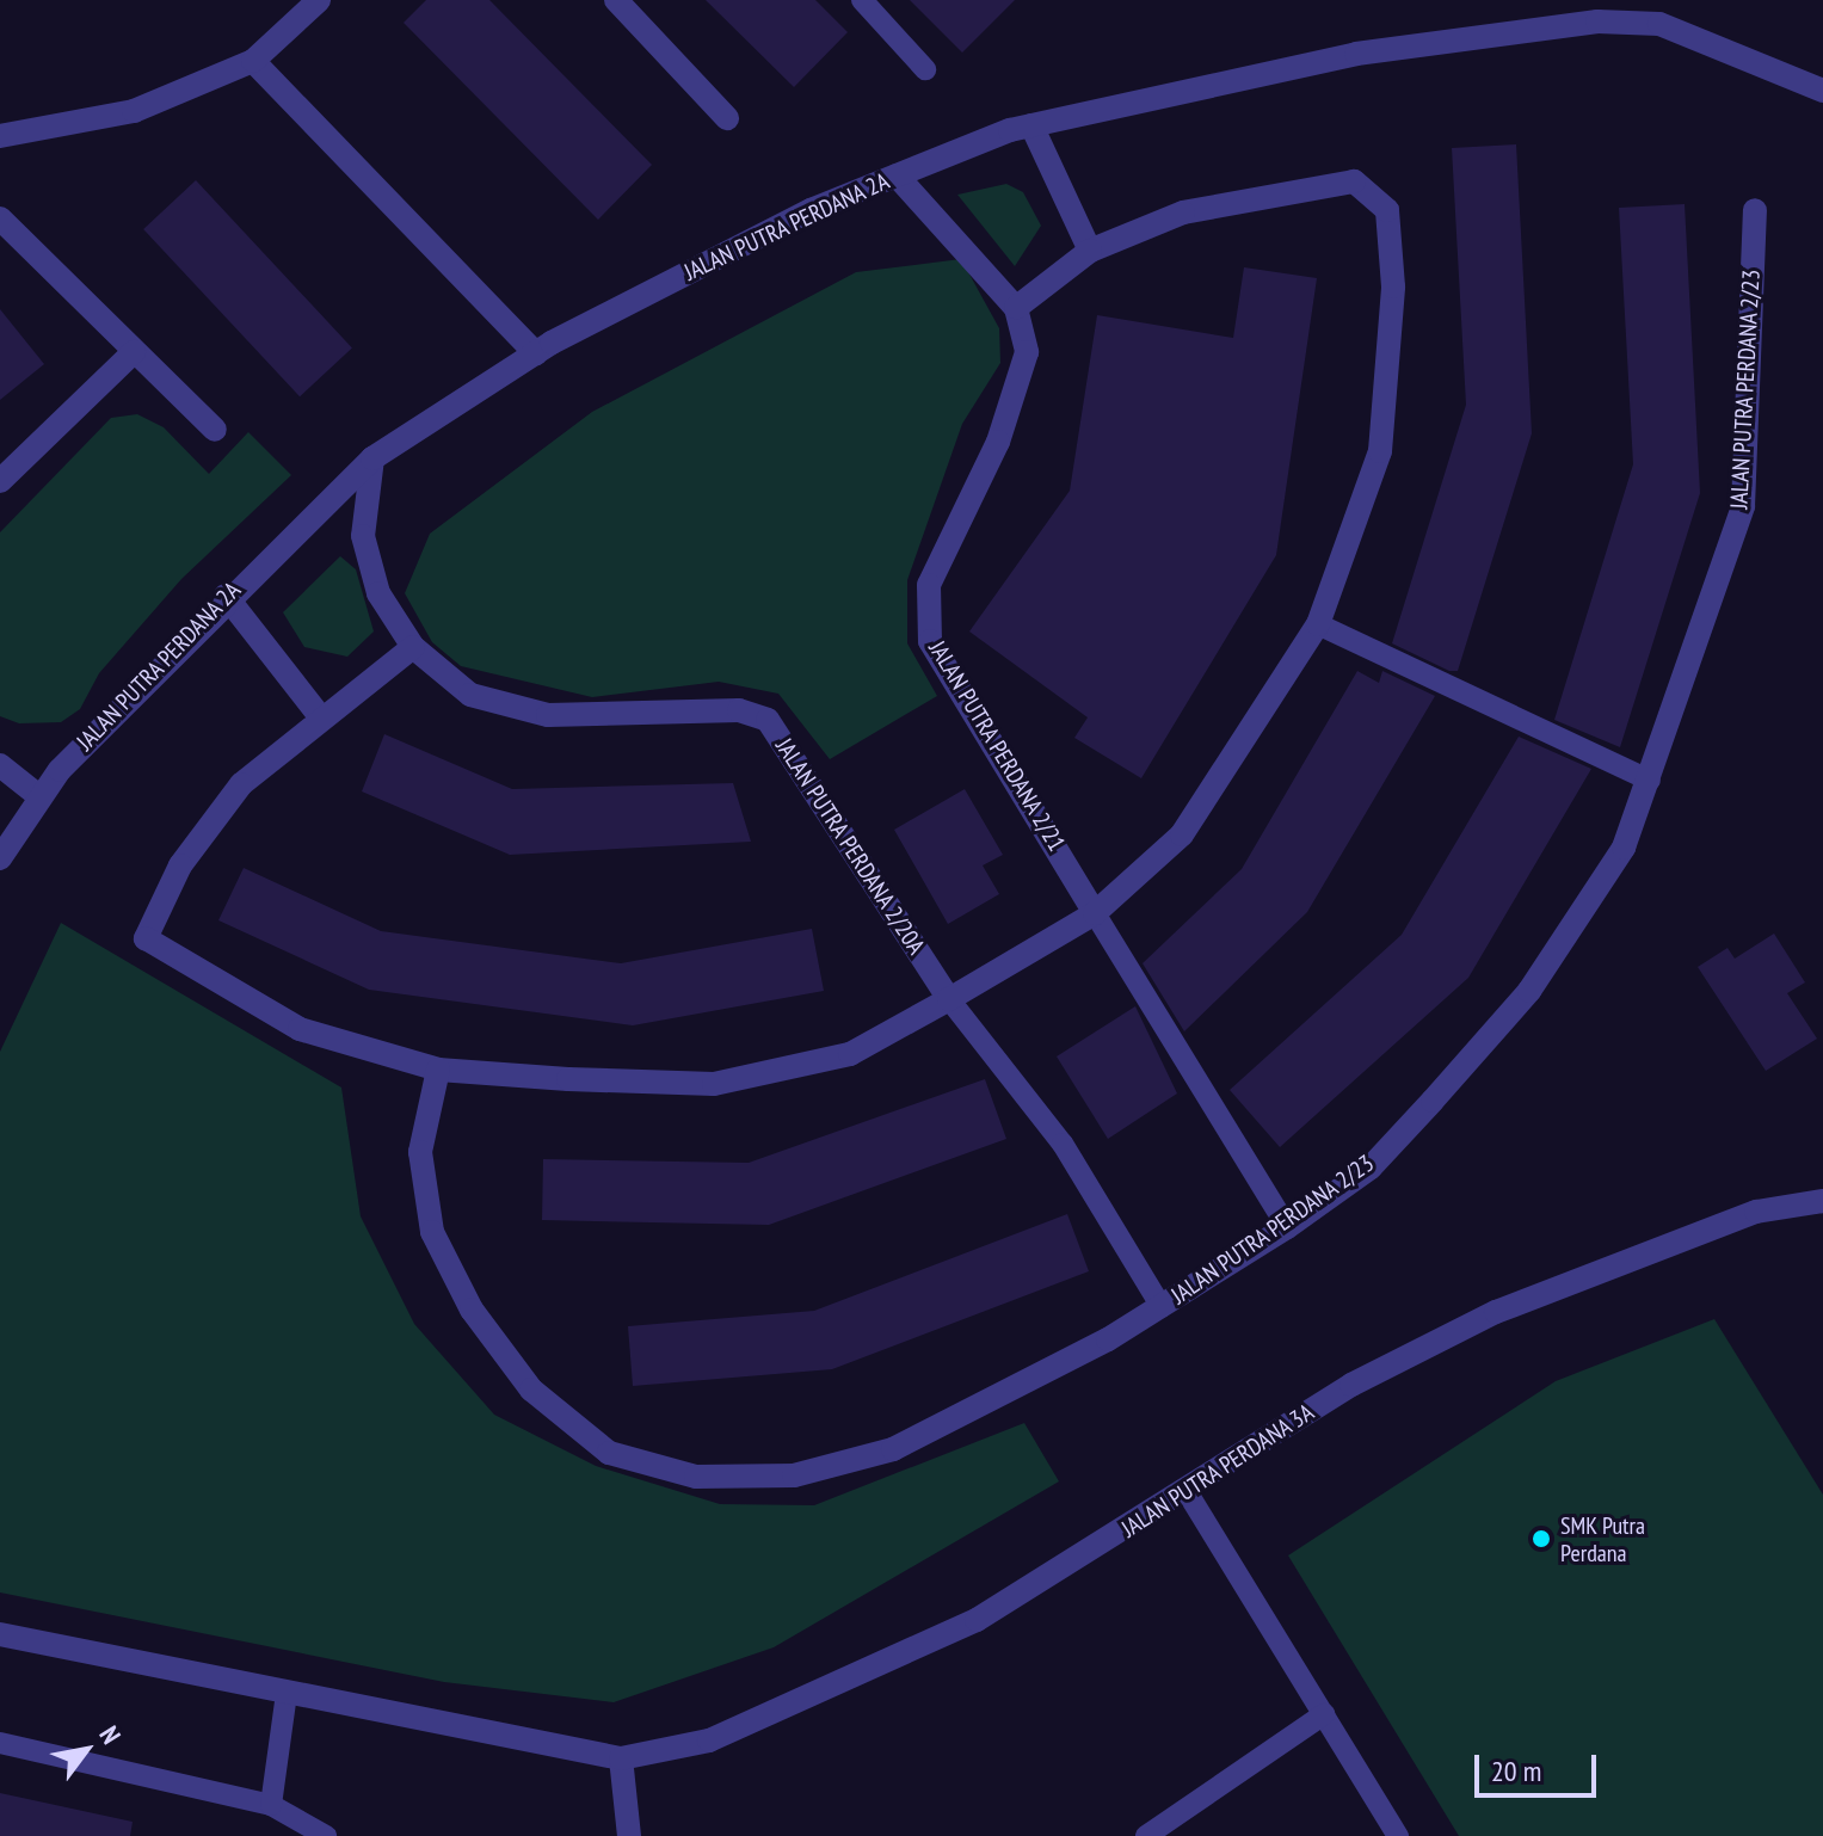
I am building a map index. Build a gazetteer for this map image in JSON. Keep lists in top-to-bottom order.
{
  "streets": {
    "street": [
      "JALAN PUTRA PERDANA 2A",
      "JALAN PUTRA PERDANA 2/23",
      "JALAN PUTRA PERDANA 2/21",
      "JALAN PUTRA PERDANA 2/20A",
      "JALAN PUTRA PERDANA 3A"
    ]
  },
  "crossings": [
    ["JALAN PUTRA PERDANA 2A", "JALAN PUTRA PERDANA 2/20A"]
  ],
  "places": ["SMK Putra Perdana"],
  "scale_bar": "20 m",
  "north": "top right"
}
